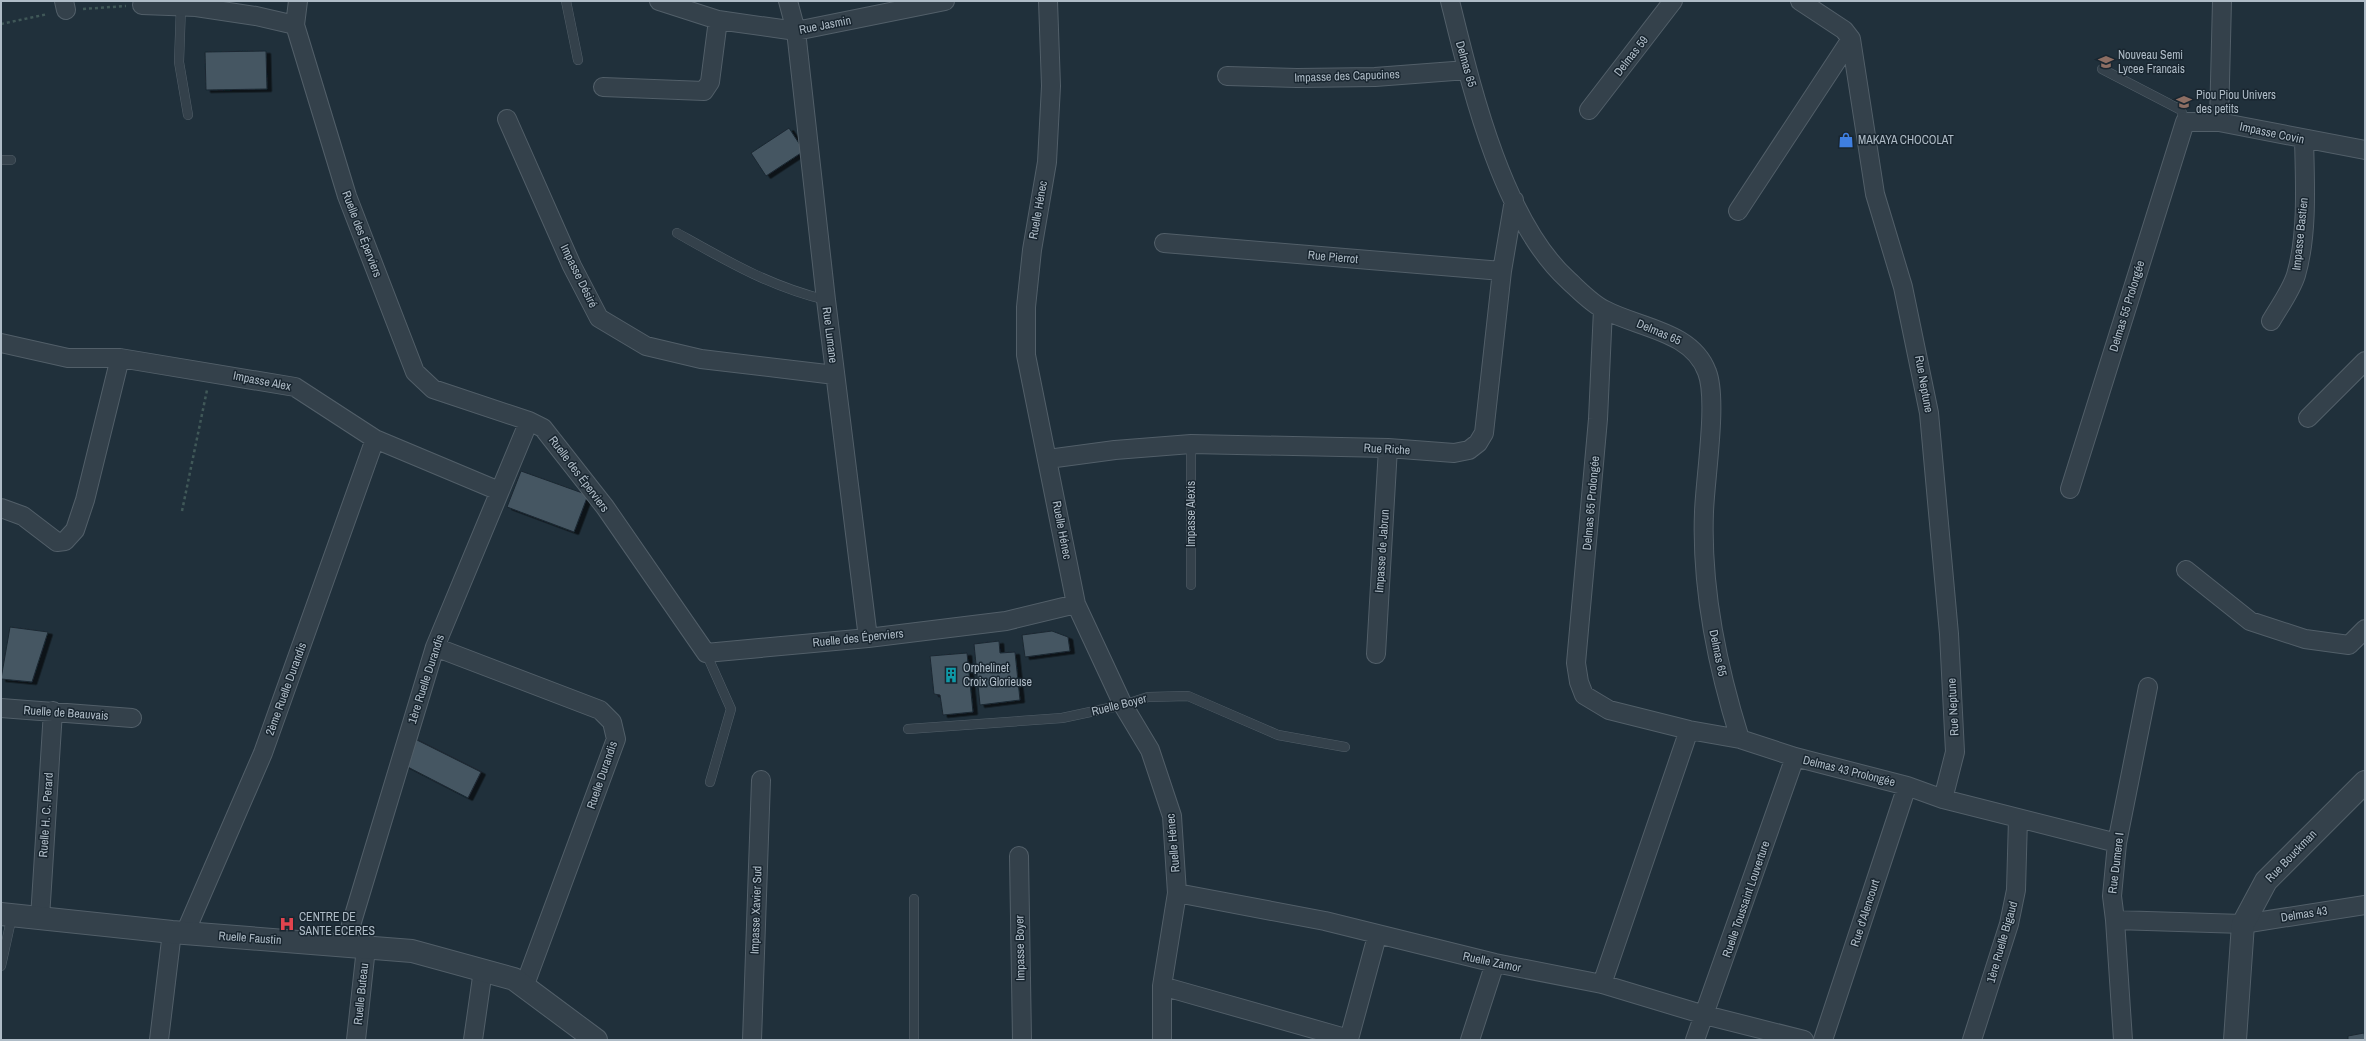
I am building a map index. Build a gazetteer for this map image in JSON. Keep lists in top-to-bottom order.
{
  "streets": {
    "street": [
      "Rue Jasmin",
      "Delmas 59",
      "Delmas 65",
      "Impasse des Capucines",
      "Impasse Covin",
      "Ruelle Hénec",
      "Ruelle des Éperviers",
      "Impasse Bastien",
      "Rue Pierrot",
      "Impasse Désiré",
      "Delmas 55 Prolongée",
      "Rue Lumane",
      "Impasse Alex",
      "Rue Neptune",
      "Rue Riche",
      "Delmas 65 Prolongée",
      "Impasse de Jabrun",
      "1ère Ruelle Durandis",
      "2ème Ruelle Durandis",
      "Ruelle de Beauvais",
      "Delmas 43 Prolongée",
      "Ruelle Durandis",
      "Ruelle H. C. Perard",
      "Rue Bouckman",
      "Rue Dumere I",
      "Ruelle Toussaint Louverture",
      "Impasse Xavier Sud",
      "Rue d'Alencourt",
      "Delmas 43",
      "Ruelle Faustin",
      "1ère Ruelle Bigaud",
      "Impasse Boyer",
      "Ruelle Zamor",
      "Ruelle Buteau"
    ],
    "lane": ["Impasse Alexis", "Ruelle Boyer"]
  },
  "crossings": [
    ["Rue Jasmin", "Rue Lumane"],
    ["Delmas 65", "Impasse des Capucines"],
    ["Delmas 65", "Rue Riche"],
    ["Delmas 65", "Delmas 65 Prolongée"],
    ["Delmas 65", "Delmas 43 Prolongée"],
    ["Impasse Covin", "Impasse Bastien"],
    ["Impasse Covin", "Delmas 55 Prolongée"],
    ["Ruelle Hénec", "Ruelle des Éperviers"],
    ["Ruelle Hénec", "Rue Riche"],
    ["Ruelle Hénec", "Ruelle Boyer"],
    ["Ruelle Hénec", "Ruelle Zamor"],
    ["Ruelle des Éperviers", "Rue Lumane"],
    ["Ruelle des Éperviers", "1ère Ruelle Durandis"],
    ["Rue Pierrot", "Rue Riche"],
    ["Impasse Désiré", "Rue Lumane"],
    ["Impasse Alex", "1ère Ruelle Durandis"],
    ["Impasse Alex", "2ème Ruelle Durandis"],
    ["Rue Neptune", "Delmas 43 Prolongée"],
    ["Rue Riche", "Impasse Alexis"],
    ["Rue Riche", "Impasse de Jabrun"],
    ["Delmas 65 Prolongée", "Delmas 43 Prolongée"],
    ["1ère Ruelle Durandis", "Ruelle Durandis"],
    ["1ère Ruelle Durandis", "Ruelle Faustin"],
    ["1ère Ruelle Durandis", "Ruelle Buteau"],
    ["2ème Ruelle Durandis", "Ruelle Faustin"],
    ["Ruelle de Beauvais", "Ruelle H. C. Perard"],
    ["Delmas 43 Prolongée", "Rue Dumere I"],
    ["Delmas 43 Prolongée", "Ruelle Toussaint Louverture"],
    ["Delmas 43 Prolongée", "Rue d'Alencourt"],
    ["Delmas 43 Prolongée", "1ère Ruelle Bigaud"],
    ["Ruelle Durandis", "Ruelle Faustin"],
    ["Ruelle H. C. Perard", "Ruelle Faustin"],
    ["Rue Bouckman", "Delmas 43"],
    ["Rue Dumere I", "Delmas 43"],
    ["Ruelle Toussaint Louverture", "Ruelle Zamor"],
    ["Ruelle Faustin", "Ruelle Buteau"]
  ],
  "places": {
    "school or university": ["Nouveau Semi Lycee Francais", "Piou Piou Univers des petits"],
    "shop": ["MAKAYA CHOCOLAT"],
    "building": ["Orphelinet Croix Glorieuse"],
    "hospital": ["CENTRE DE SANTE ECERES"]
  }
}
